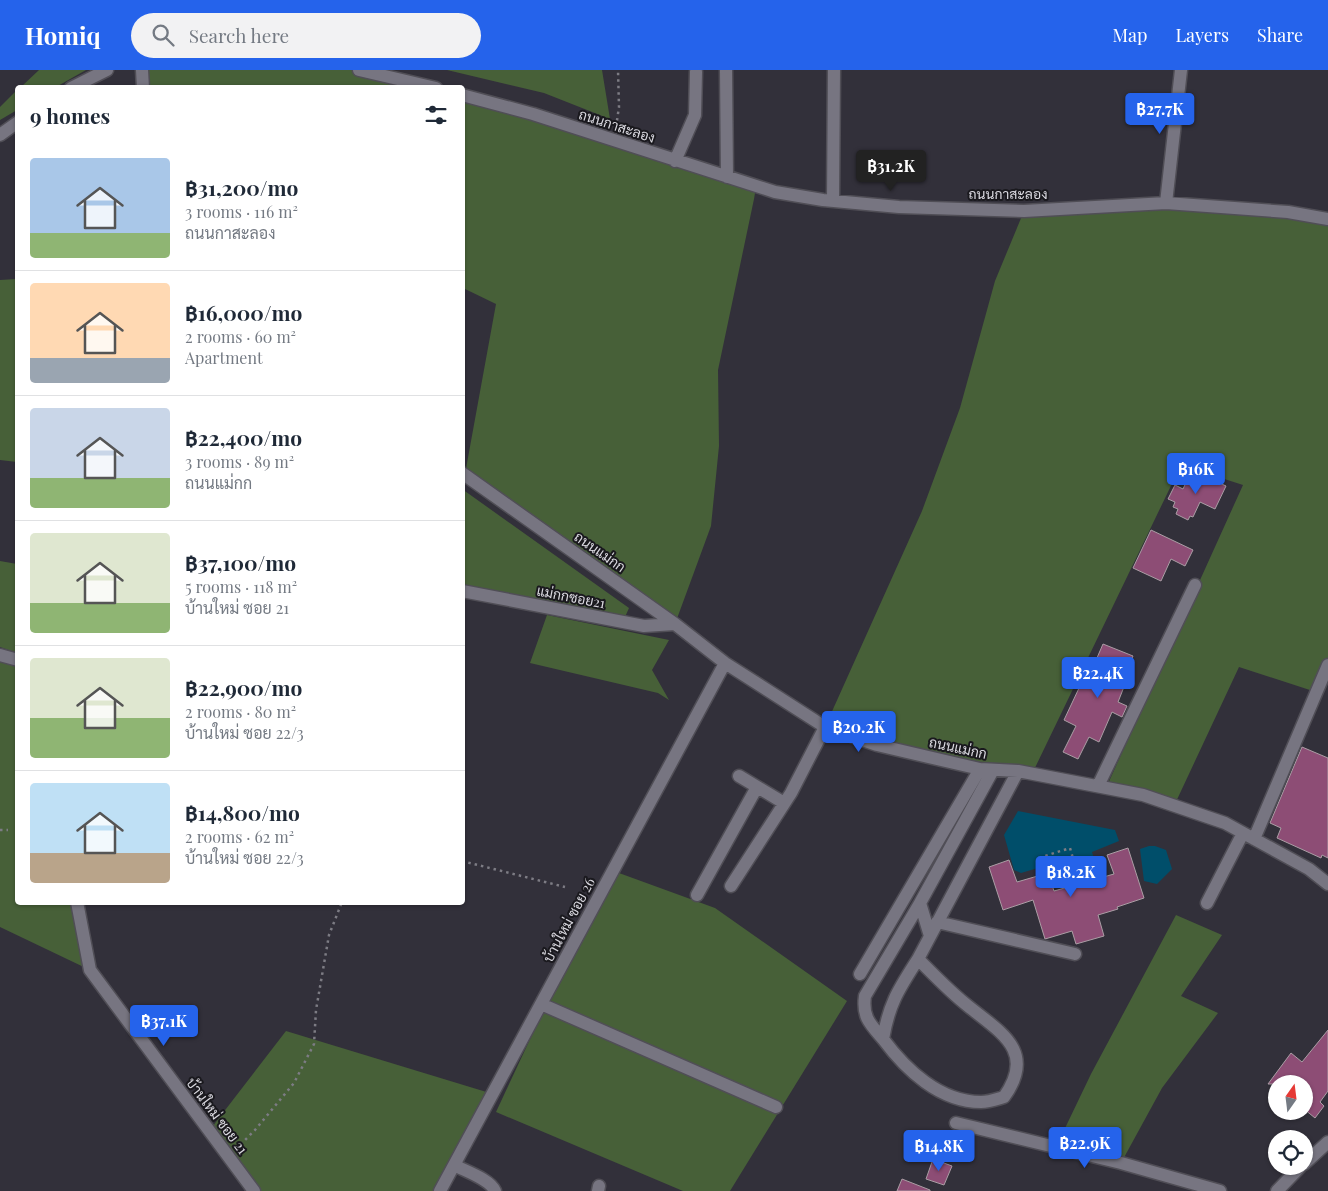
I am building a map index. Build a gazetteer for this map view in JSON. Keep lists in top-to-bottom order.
{
  "streets": {
    "street": [
      "ถนนกาสะลอง",
      "ถนนแม่กก",
      "แม่กกซอย21",
      "บ้านใหม่ ซอย 26",
      "บ้านใหม่ ซอย 21"
    ]
  },
  "crossings": [
    ["ถนนแม่กก", "แม่กกซอย21"],
    ["ถนนแม่กก", "บ้านใหม่ ซอย 26"]
  ],
  "north": "top",
  "page": {
    "header": "Homiq",
    "search": "Search here",
    "nav": ["Map", "Layers", "Share"],
    "heading": "9 homes",
    "price": [
      "฿27.7K",
      "฿31.2K",
      "฿16K",
      "฿22.4K",
      "฿20.2K",
      "฿18.2K",
      "฿37.1K",
      "฿22.9K",
      "฿14.8K"
    ],
    "list": [
      {
        "name": "฿31,200/mo",
        "note": "3 rooms · 116 m² · ถนนกาสะลอง"
      },
      {
        "name": "฿16,000/mo",
        "note": "2 rooms · 60 m² · Apartment"
      },
      {
        "name": "฿22,400/mo",
        "note": "3 rooms · 89 m² · ถนนแม่กก"
      },
      {
        "name": "฿37,100/mo",
        "note": "5 rooms · 118 m² · บ้านใหม่ ซอย 21"
      },
      {
        "name": "฿22,900/mo",
        "note": "2 rooms · 80 m² · บ้านใหม่ ซอย 22/3"
      },
      {
        "name": "฿14,800/mo",
        "note": "2 rooms · 62 m² · บ้านใหม่ ซอย 22/3"
      }
    ]
  }
}
